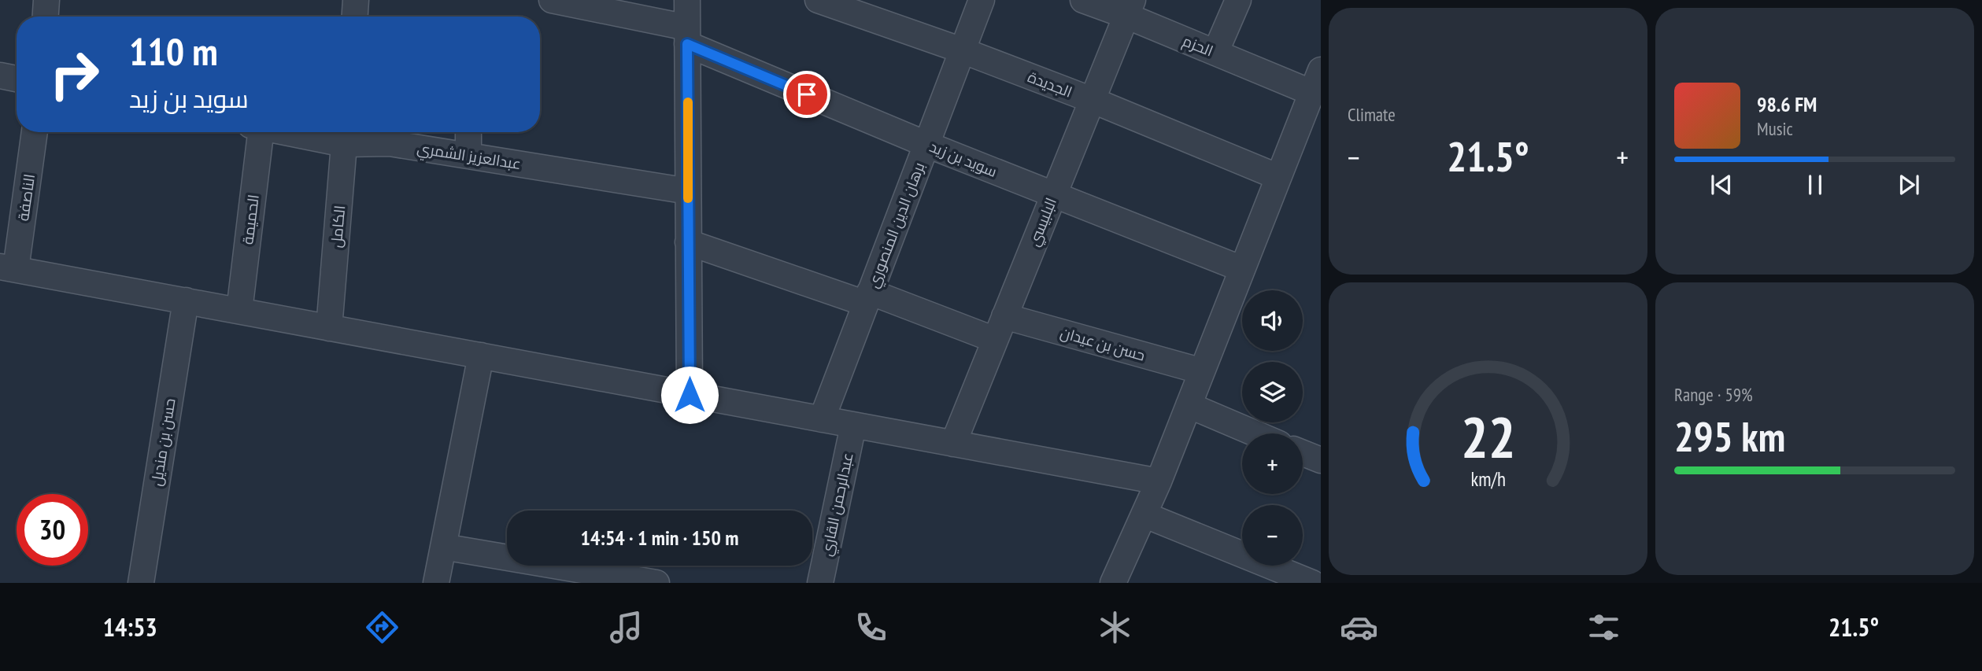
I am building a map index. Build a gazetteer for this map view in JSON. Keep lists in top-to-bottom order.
{
  "streets": {
    "street": [
      "الحزم",
      "الجديدة",
      "عبدالعزيز الشمري",
      "سويد بن زيد",
      "الناصفة",
      "الحميمة",
      "البلبيسي",
      "برهان الدين المنصوري",
      "الكامل",
      "حسن بن عيدان",
      "حسن بن منديل",
      "عبدالرحمن القاري"
    ]
  },
  "crossings": [
    ["الحزم", "البلبيسي"],
    ["الجديدة", "البلبيسي"],
    ["الجديدة", "برهان الدين المنصوري"],
    ["عبدالعزيز الشمري", "الكامل"],
    ["سويد بن زيد", "البلبيسي"],
    ["سويد بن زيد", "برهان الدين المنصوري"],
    ["البلبيسي", "حسن بن عيدان"]
  ],
  "page": {
    "tile": [
      "Climate",
      ["Range · 59%", "295 km"]
    ],
    "turn": ["110 m", "سويد بن زيد"],
    "song": ["98.6 FM", "Music"],
    "heat": ["−", "21.5°", "+"],
    "map_buttons": ["+", "−"],
    "limit": "30",
    "trip": "14:54 · 1 min · 150 m",
    "tabs": ["14:53", "21.5°"],
    "gauge": ["22", "km/h"]
  }
}
